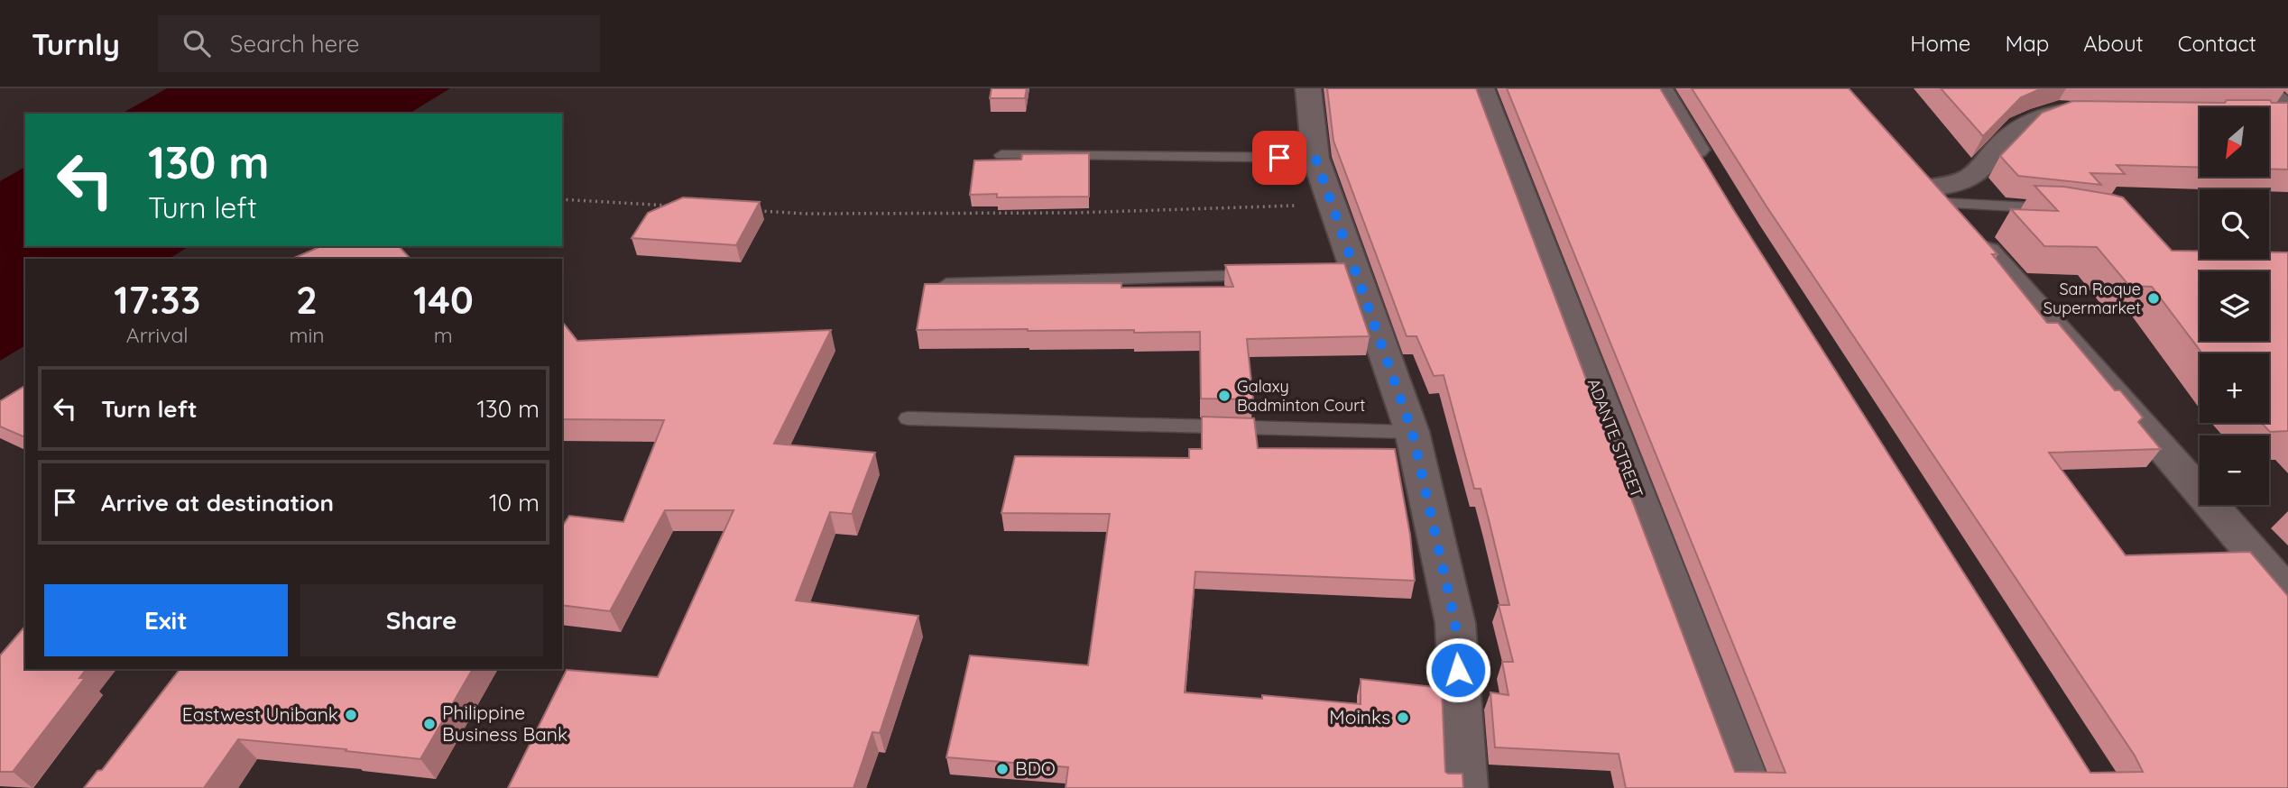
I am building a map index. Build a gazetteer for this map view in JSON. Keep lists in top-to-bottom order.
{
  "streets": {
    "street": ["ADANTE STREET"]
  },
  "places": [
    "San Roque Supermarket",
    "Galaxy Badminton Court",
    "Eastwest Unibank",
    "Moinks",
    "Philippine Business Bank",
    "BDO"
  ],
  "north": "bottom left",
  "page": {
    "header": "Turnly",
    "search": "Search here",
    "nav": [
      "Home",
      "Map",
      "About",
      "Contact"
    ],
    "map_buttons": ["+", "−"],
    "turn": ["130 m", "Turn left"],
    "eta": [
      "17:33",
      "Arrival",
      "2",
      "min",
      "140",
      "m"
    ],
    "list": [
      {
        "name": "Turn left",
        "value": "130 m"
      },
      {
        "name": "Arrive at destination",
        "value": "10 m"
      }
    ],
    "buttons": ["Exit", "Share"]
  }
}
